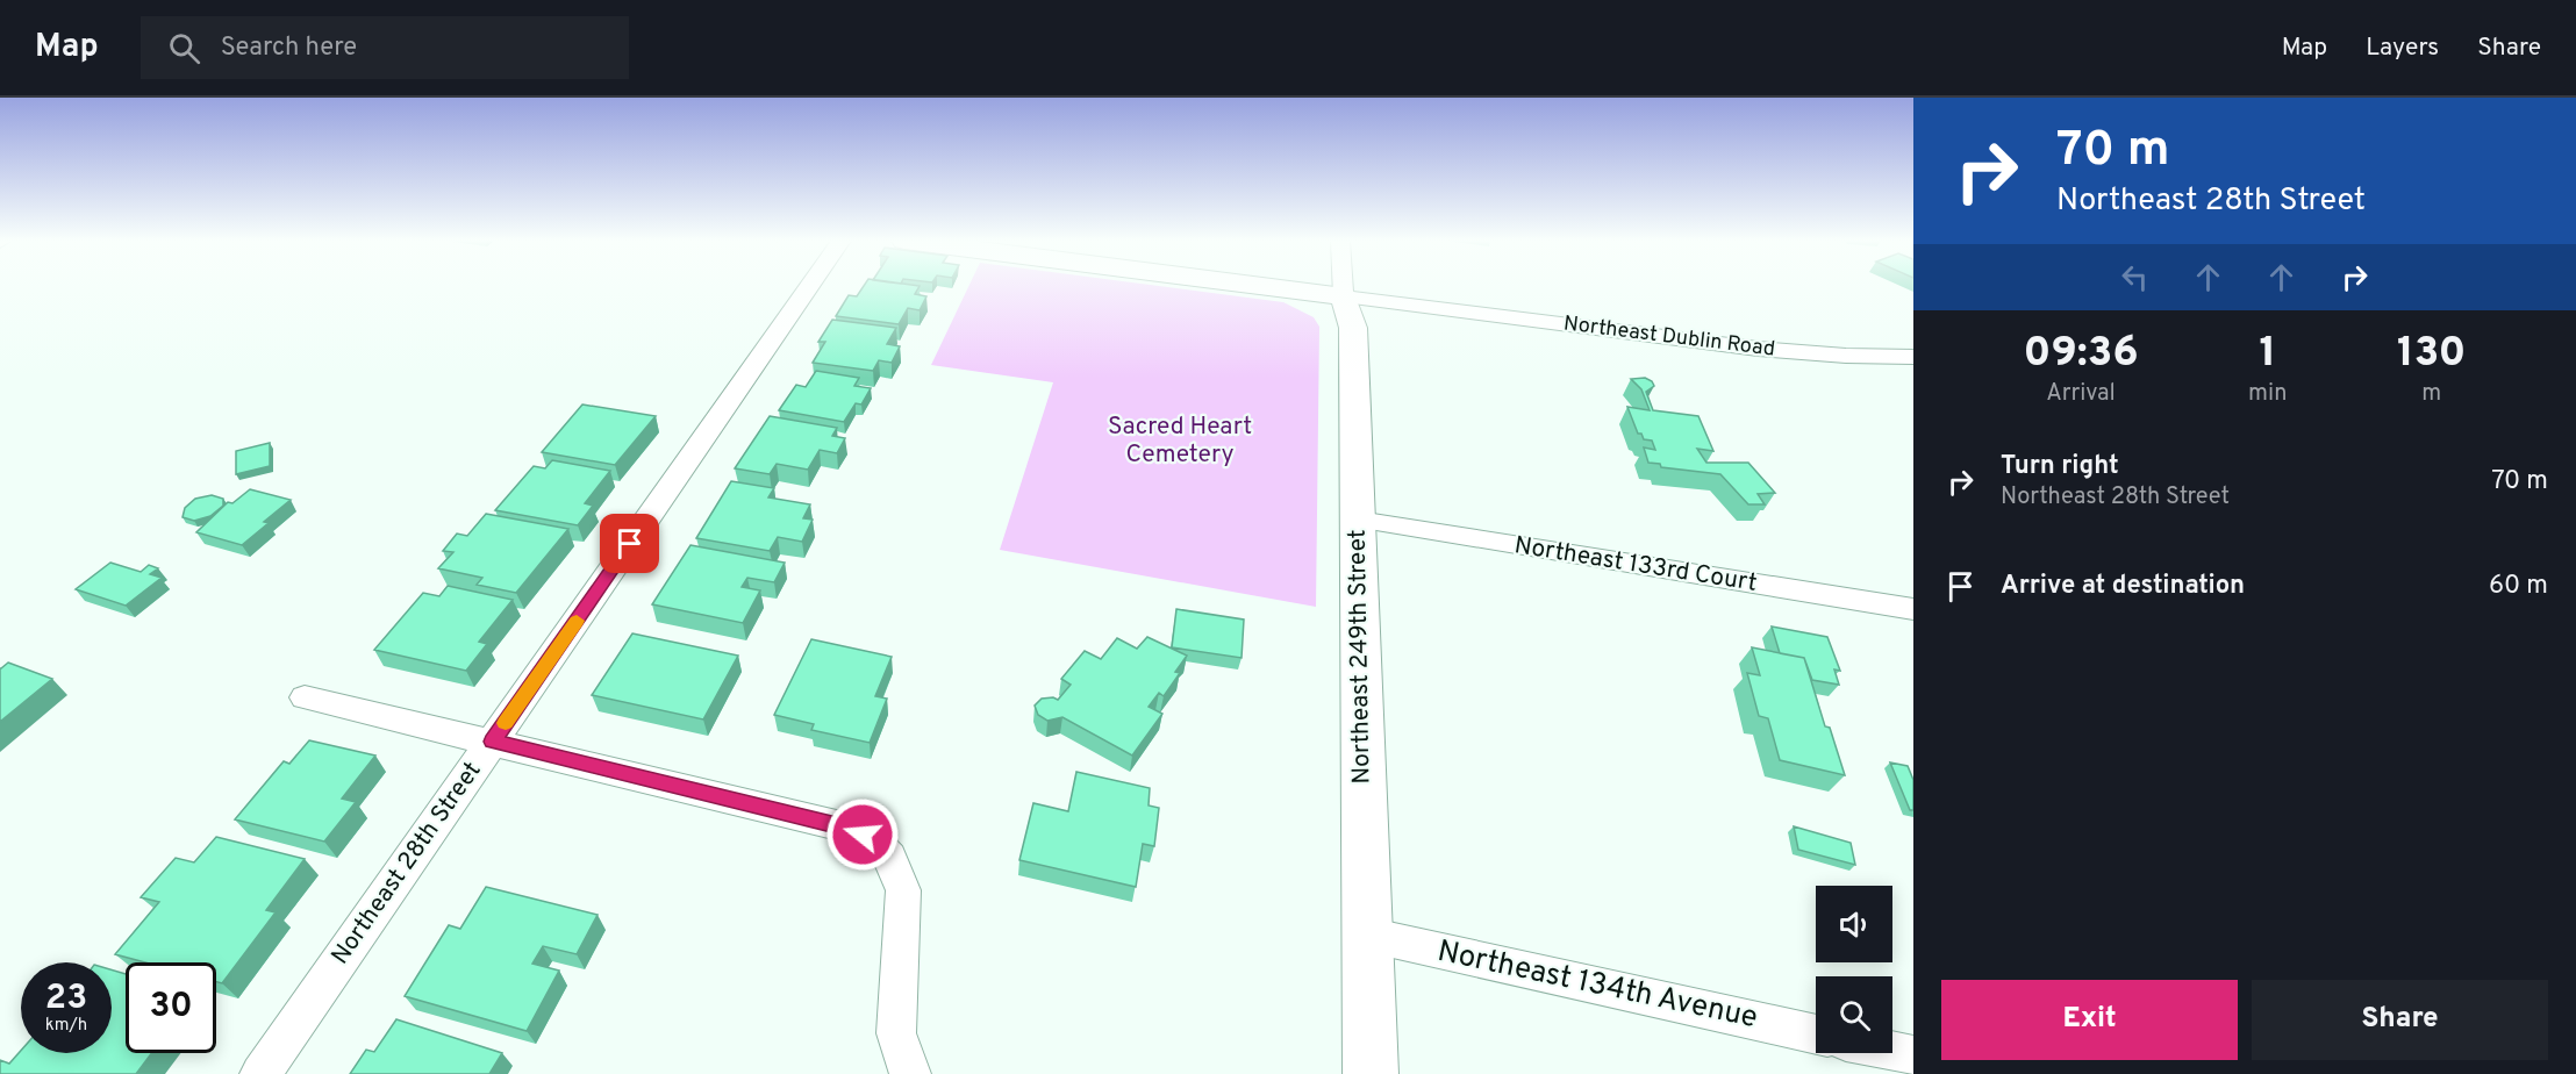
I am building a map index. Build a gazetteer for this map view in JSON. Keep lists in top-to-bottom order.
{
  "streets": {
    "street": [
      "Northeast Dublin Road",
      "Northeast 133rd Court",
      "Northeast 249th Street",
      "Northeast 28th Street",
      "Northeast 134th Avenue"
    ]
  },
  "crossings": [
    ["Northeast Dublin Road", "Northeast 249th Street"],
    ["Northeast 133rd Court", "Northeast 249th Street"],
    ["Northeast 249th Street", "Northeast 134th Avenue"]
  ],
  "parks": ["Sacred Heart Cemetery"],
  "page": {
    "header": "Map",
    "search": "Search here",
    "nav": ["Map", "Layers", "Share"],
    "turn": ["70 m", "Northeast 28th Street"],
    "eta": [
      "09:36",
      "Arrival",
      "1",
      "min",
      "130",
      "m"
    ],
    "list": [
      {
        "name": "Turn right",
        "note": "Northeast 28th Street",
        "value": "70 m"
      },
      {
        "name": "Arrive at destination",
        "value": "60 m"
      }
    ],
    "speed": "23 km/h",
    "limit": "30",
    "buttons": ["Exit", "Share"]
  }
}
